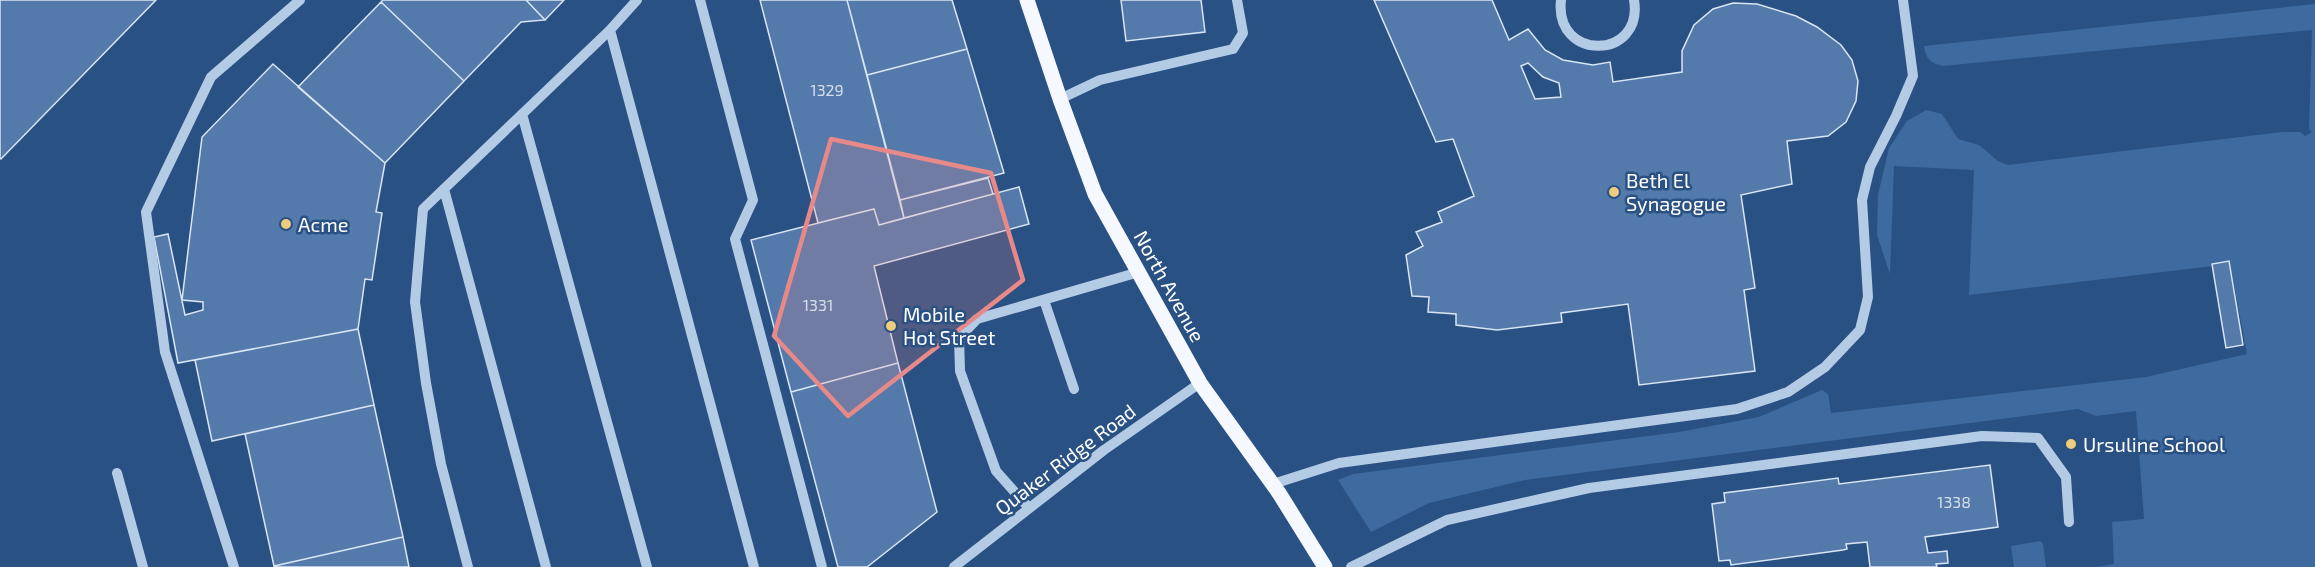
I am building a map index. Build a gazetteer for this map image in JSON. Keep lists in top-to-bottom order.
{
  "streets": {
    "main road": ["North Avenue"],
    "street": ["Quaker Ridge Road"]
  },
  "crossings": [
    ["North Avenue", "Quaker Ridge Road"]
  ],
  "places": [
    "Beth El Synagogue",
    "Acme",
    "Mobile Hot Street",
    "Ursuline School"
  ],
  "house_numbers": ["1329", "1331", "1338"]
}
